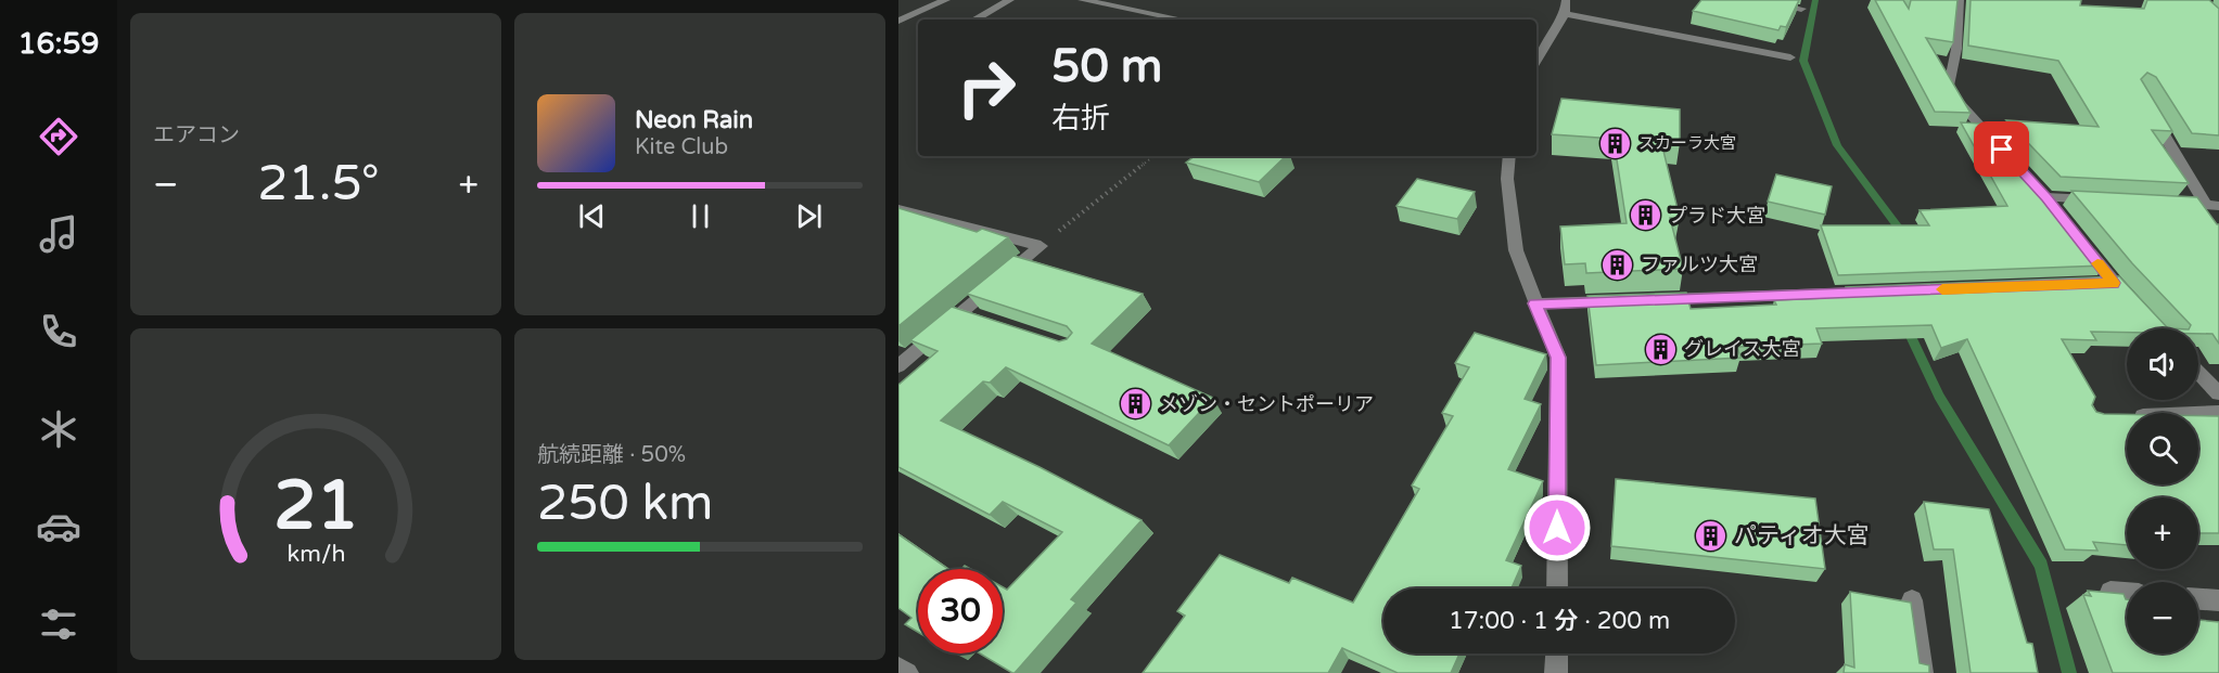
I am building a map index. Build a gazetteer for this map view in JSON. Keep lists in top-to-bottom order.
{
  "places": {
    "building": [
      "スカーラ大宮",
      "プラド大宮",
      "ファルツ大宮",
      "グレイス大宮",
      "メゾン・セントポーリア",
      "パティオ大宮"
    ]
  },
  "page": {
    "tabs": "16:59",
    "tile": [
      "エアコン",
      ["航続距離 · 50%", "250 km"]
    ],
    "turn": ["50 m", "右折"],
    "song": ["Neon Rain", "Kite Club"],
    "heat": ["−", "21.5°", "+"],
    "map_buttons": ["+", "−"],
    "limit": "30",
    "trip": "17:00 · 1 分 · 200 m",
    "gauge": ["21", "km/h"]
  }
}
